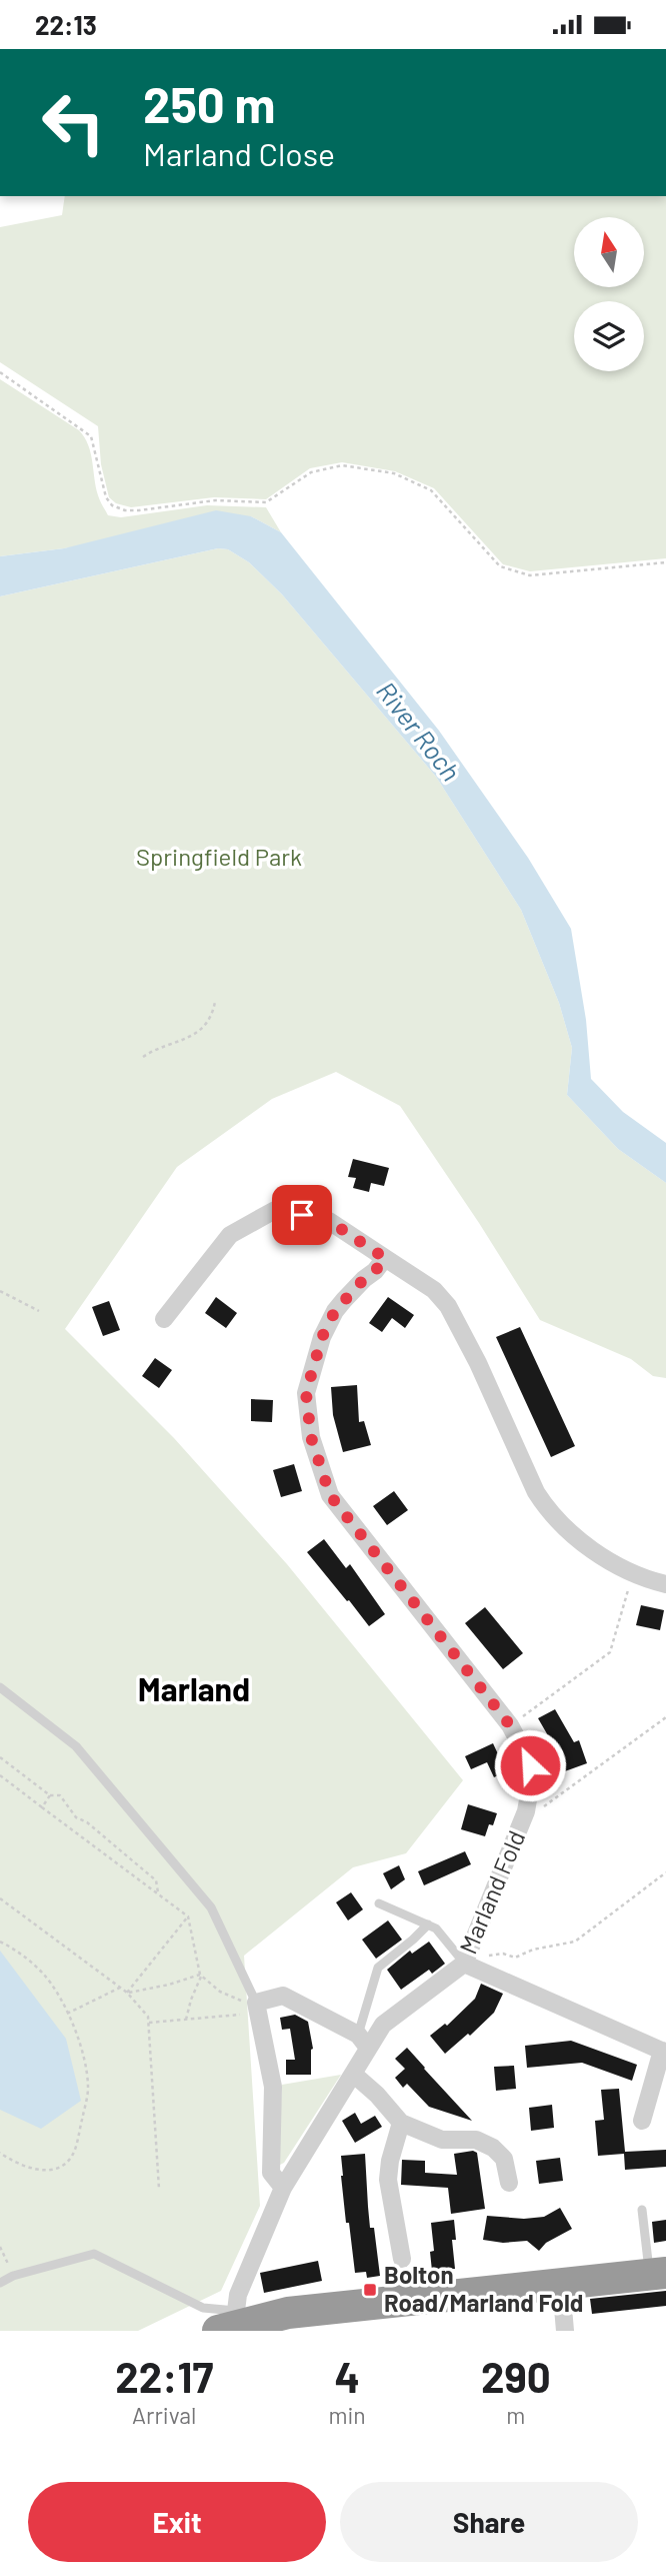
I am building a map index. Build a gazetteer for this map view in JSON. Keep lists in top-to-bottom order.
{
  "streets": {
    "street": ["Marland Fold"]
  },
  "districts": ["Marland"],
  "water": ["River Roch"],
  "parks": ["Springfield Park"],
  "places": {
    "transit": ["Bolton Road/Marland Fold"]
  },
  "north": "top",
  "page": {
    "status": "22:13",
    "turn": ["250 m", "Marland Close"],
    "eta": [
      "22:17",
      "Arrival",
      "4",
      "min",
      "290",
      "m"
    ],
    "buttons": ["Exit", "Share"]
  }
}
